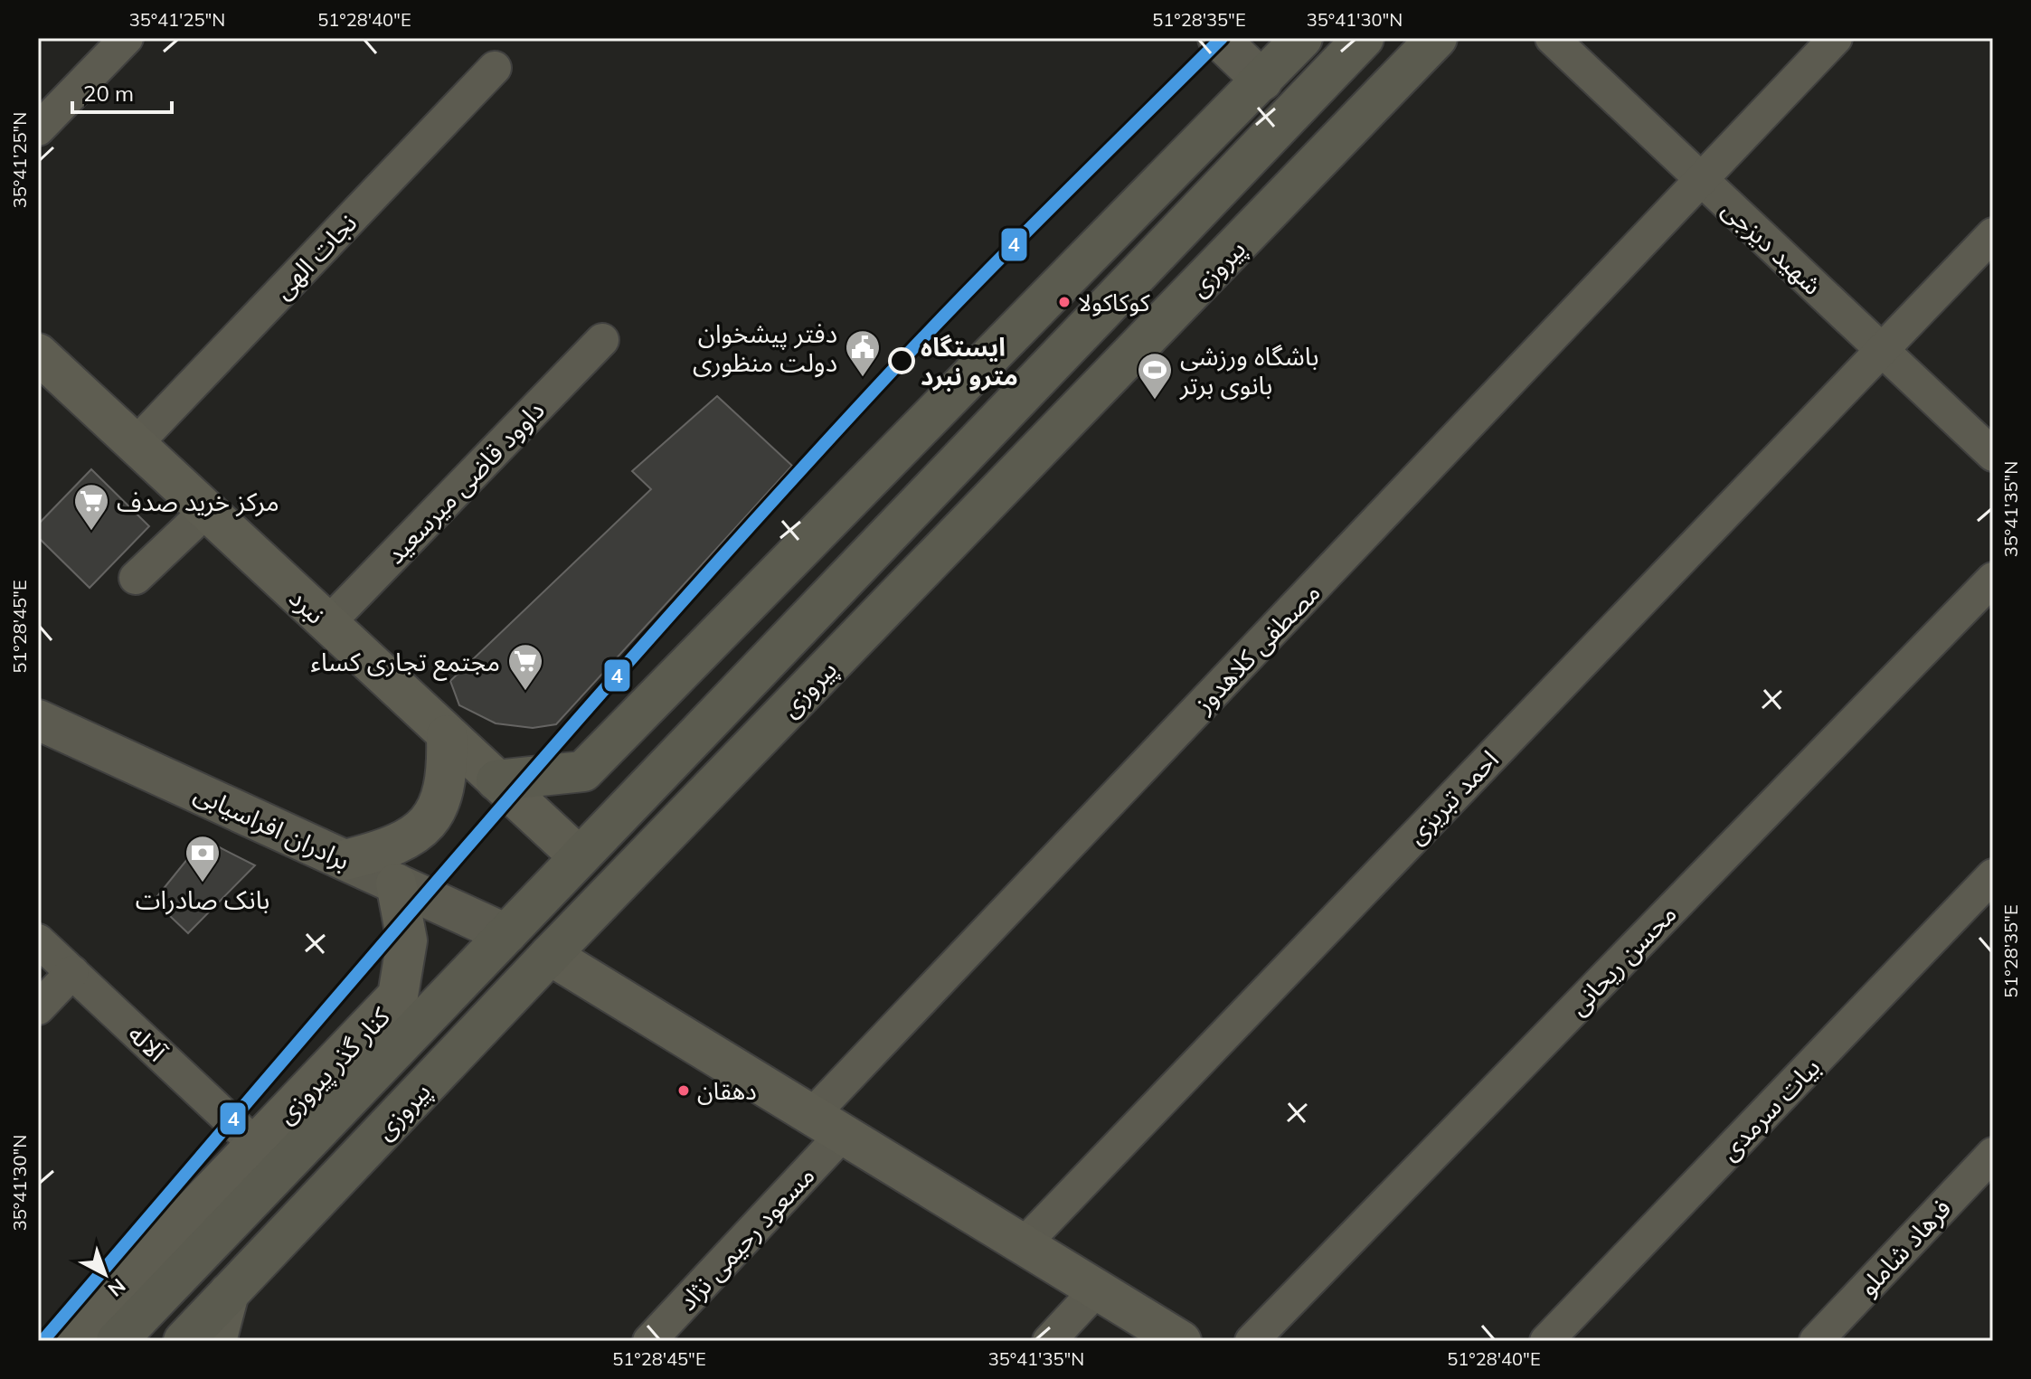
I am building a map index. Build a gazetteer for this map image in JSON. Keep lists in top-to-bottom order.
{
  "streets": {
    "main road": ["پیروزی", "نبرد", "کنار گذر پیروزی"],
    "street": [
      "شهید دیزجی",
      "نجات الهی",
      "داوود قاضی میرسعید",
      "مصطفی کلاهدوز",
      "احمد تبریزی",
      "برادران افراسیابی",
      "محسن ریحانی",
      "آلاله",
      "بیات سرمدی",
      "مسعود رحیمی نژاد",
      "فرهاد شاملو"
    ]
  },
  "crossings": [
    ["شهید دیزجی", "مصطفی کلاهدوز"],
    ["شهید دیزجی", "احمد تبریزی"],
    ["نجات الهی", "نبرد"],
    ["پیروزی", "نبرد"],
    ["پیروزی", "برادران افراسیابی"],
    ["داوود قاضی میرسعید", "نبرد"],
    ["مصطفی کلاهدوز", "مسعود رحیمی نژاد"],
    ["برادران افراسیابی", "کنار گذر پیروزی"],
    ["آلاله", "کنار گذر پیروزی"]
  ],
  "places": {
    "other": ["کوکاکولا", "ایستگاه مترو نبرد", "دهقان"],
    "public building": ["دفتر پیشخوان دولت‌ منظوری"],
    "sports": ["باشگاه ورزشی بانوی برتر"],
    "supermarket": ["مرکز خرید صدف", "مجتمع تجاری کساء"],
    "bank": ["بانک صادرات"]
  },
  "lines": ["transit line 4"],
  "scale_bar": "20 m",
  "north": "bottom right",
  "coordinates": [
    "35°41'25\"N",
    "51°28'40\"E",
    "51°28'35\"E",
    "35°41'30\"N",
    "35°41'35\"N",
    "51°28'45\"E"
  ]
}
